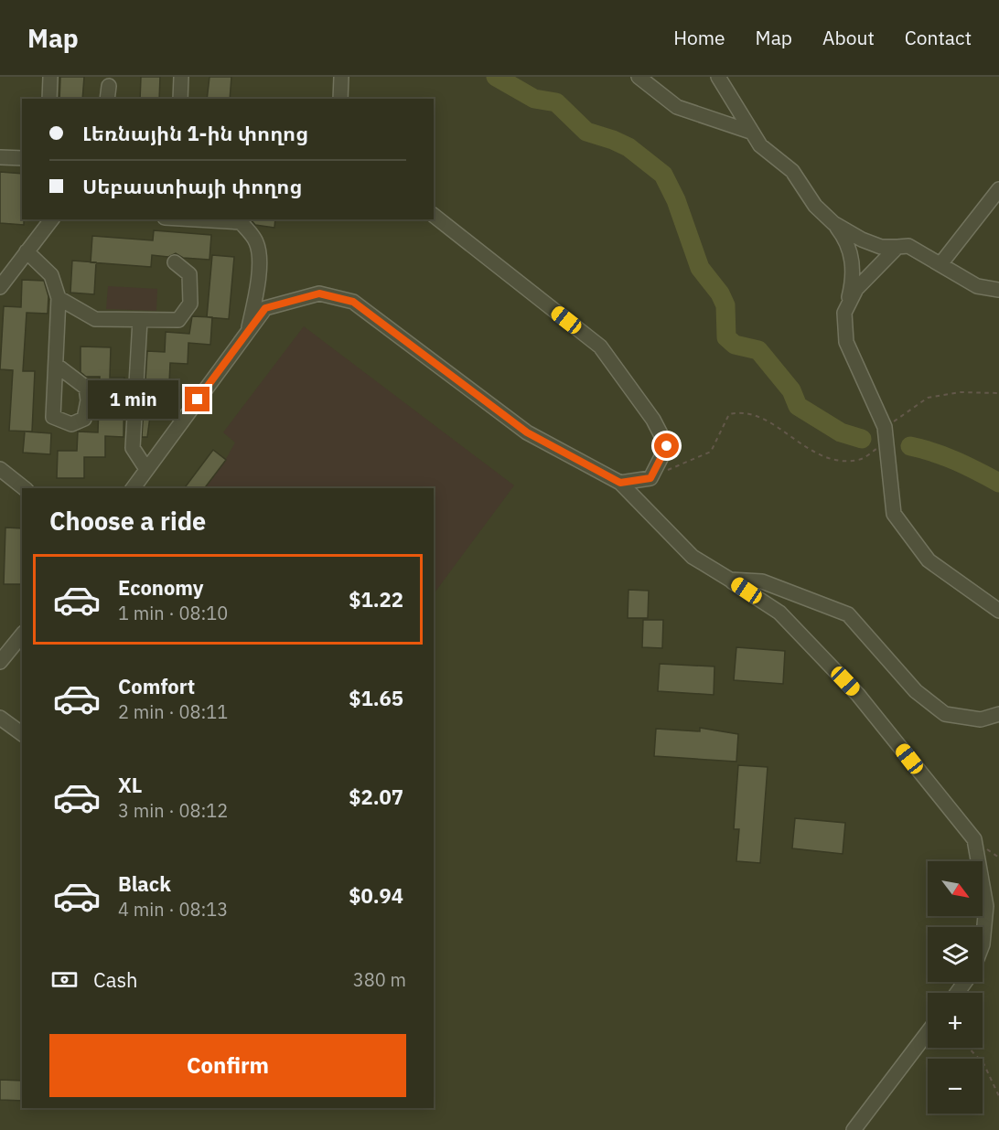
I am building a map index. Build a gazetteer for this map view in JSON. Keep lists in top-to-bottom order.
{
  "north": "bottom right",
  "page": {
    "header": "Map",
    "nav": [
      "Home",
      "Map",
      "About",
      "Contact"
    ],
    "banner": ["Լեռնային 1-ին փողոց", "Սեբաստիայի փողոց"],
    "bubble": "1 min",
    "heading": "Choose a ride",
    "list": [
      {
        "name": "Economy",
        "note": "1 min · 08:10",
        "value": "$1.22"
      },
      {
        "name": "Comfort",
        "note": "2 min · 08:11",
        "value": "$1.65"
      },
      {
        "name": "XL",
        "note": "3 min · 08:12",
        "value": "$2.07"
      },
      {
        "name": "Black",
        "note": "4 min · 08:13",
        "value": "$0.94"
      }
    ],
    "map_buttons": ["+", "−"],
    "pay": ["Cash", "380 m"],
    "buttons": "Confirm"
  }
}
